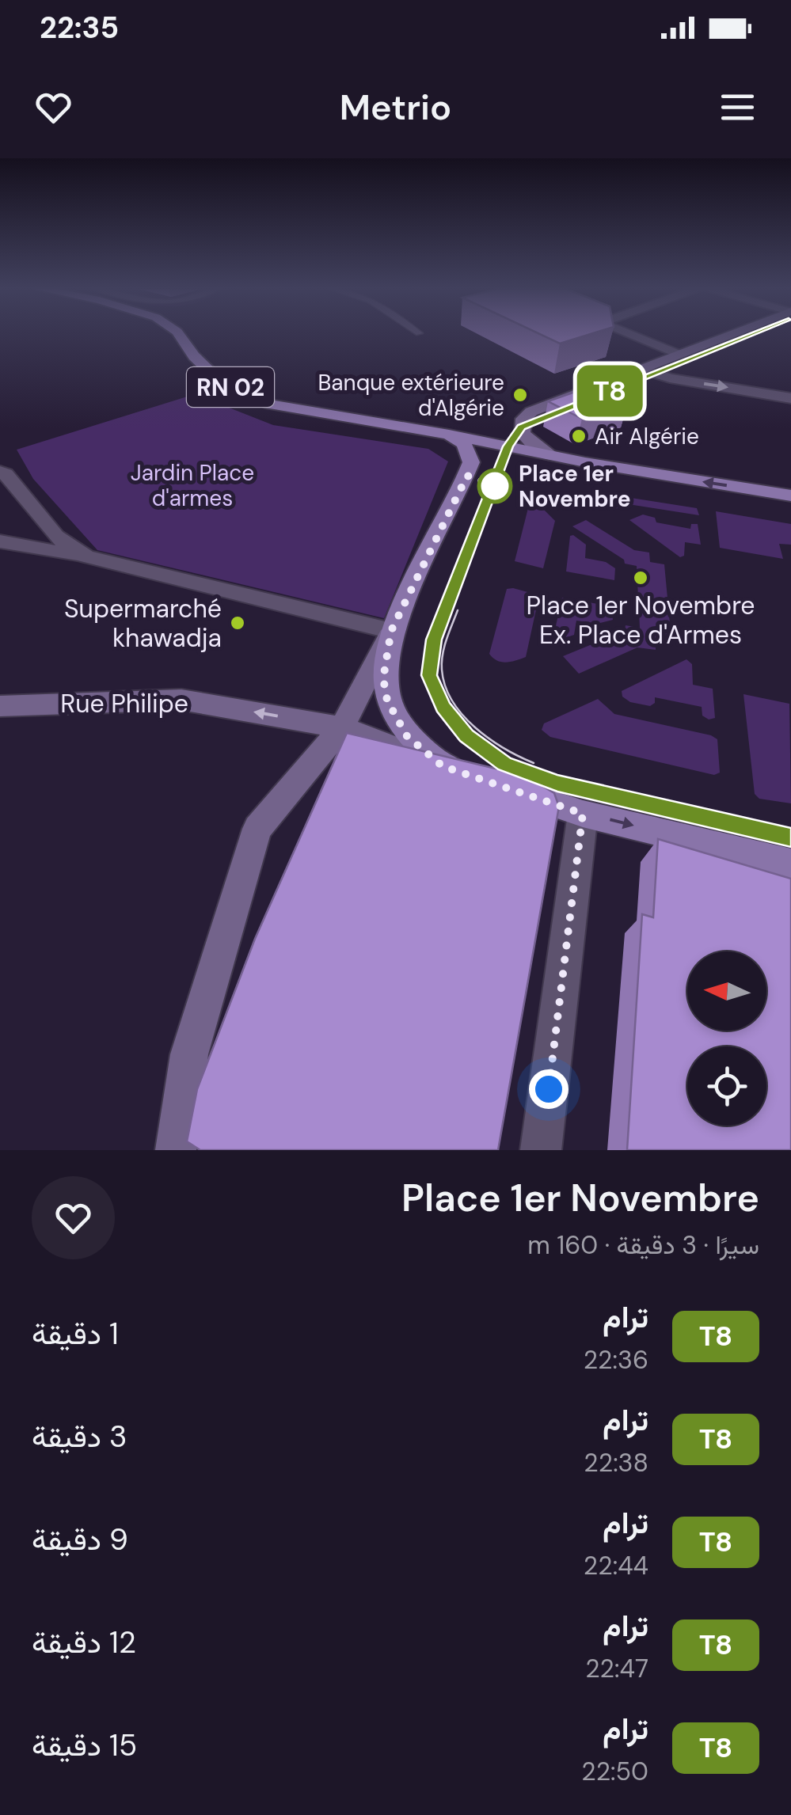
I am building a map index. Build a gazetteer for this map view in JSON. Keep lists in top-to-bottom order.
{
  "streets": {
    "main road": ["RN 02", "Rue Philipe"]
  },
  "one_way": ["Rue Philipe"],
  "parks": ["Jardin Place d'armes"],
  "places": [
    "Banque extérieure d'Algérie",
    "Air Algérie",
    "Place 1er Novembre",
    "Place 1er Novembre Ex. Place d'Armes",
    "Supermarché khawadja"
  ],
  "lines": ["tram line T8"],
  "north": "left",
  "page": {
    "status": "22:35",
    "header": "Metrio",
    "on_map": "T8",
    "heading": ["Place 1er Novembre", "سيرًا · 3 دقيقة · 160 m"],
    "list": [
      {
        "mark": "T8",
        "name": "ترام",
        "note": "22:36",
        "value": "1 دقيقة"
      },
      {
        "mark": "T8",
        "name": "ترام",
        "note": "22:38",
        "value": "3 دقيقة"
      },
      {
        "mark": "T8",
        "name": "ترام",
        "note": "22:44",
        "value": "9 دقيقة"
      },
      {
        "mark": "T8",
        "name": "ترام",
        "note": "22:47",
        "value": "12 دقيقة"
      },
      {
        "mark": "T8",
        "name": "ترام",
        "note": "22:50",
        "value": "15 دقيقة"
      }
    ]
  }
}
